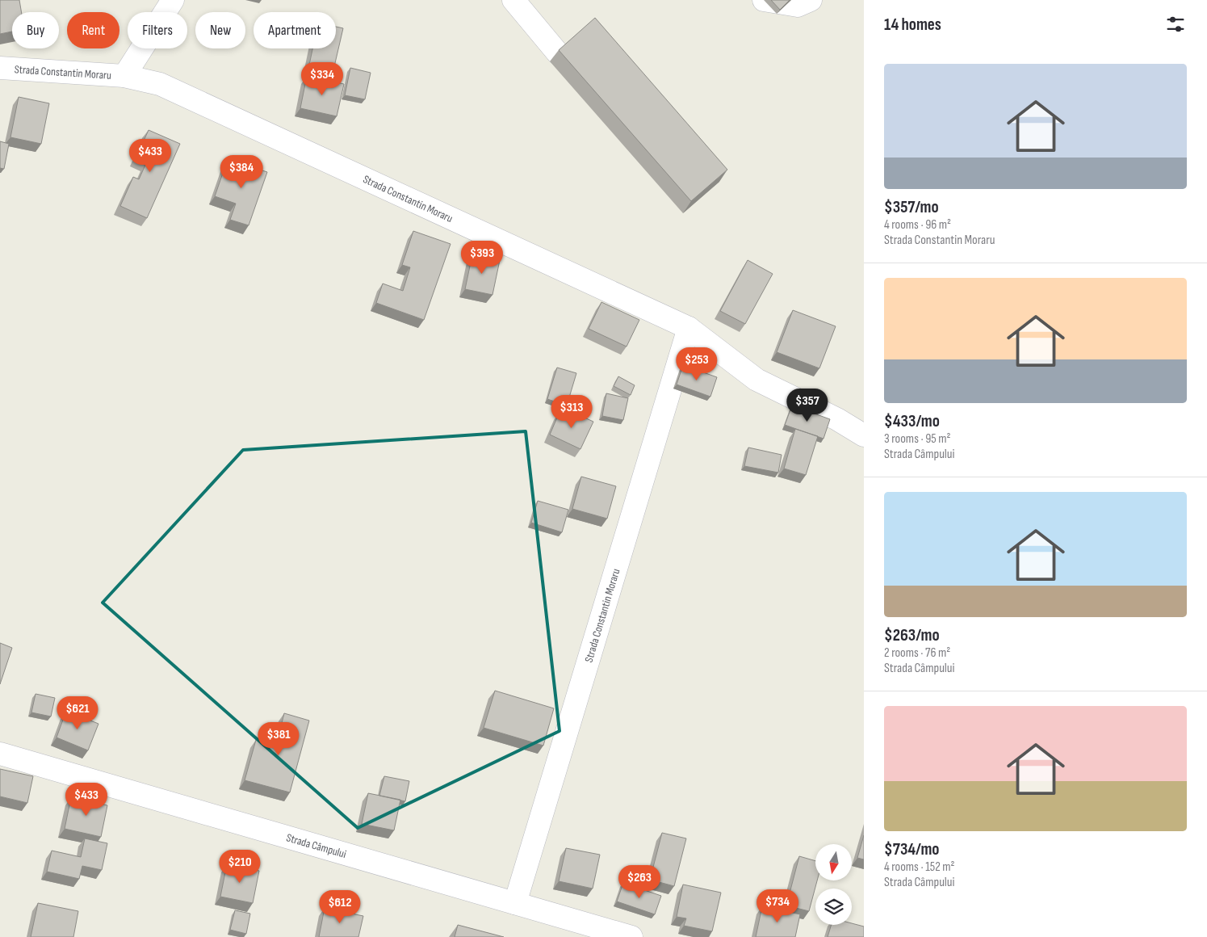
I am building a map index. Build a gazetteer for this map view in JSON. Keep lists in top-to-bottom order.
{
  "streets": {
    "street": ["Strada Constantin Moraru", "Strada Câmpului"]
  },
  "crossings": [
    ["Strada Constantin Moraru", "Strada Câmpului"]
  ],
  "north": "bottom",
  "page": {
    "heading": "14 homes",
    "chip": [
      "Buy",
      "Rent",
      "Filters",
      "New",
      "Apartment"
    ],
    "list": [
      {
        "name": "$357/mo",
        "note": "4 rooms · 96 m² · Strada Constantin Moraru"
      },
      {
        "name": "$433/mo",
        "note": "3 rooms · 95 m² · Strada Câmpului"
      },
      {
        "name": "$263/mo",
        "note": "2 rooms · 76 m² · Strada Câmpului"
      },
      {
        "name": "$734/mo",
        "note": "4 rooms · 152 m² · Strada Câmpului"
      }
    ],
    "price": [
      "$334",
      "$433",
      "$384",
      "$393",
      "$253",
      "$357",
      "$313",
      "$621",
      "$381",
      "$433",
      "$210",
      "$263",
      "$734",
      "$612"
    ]
  }
}
